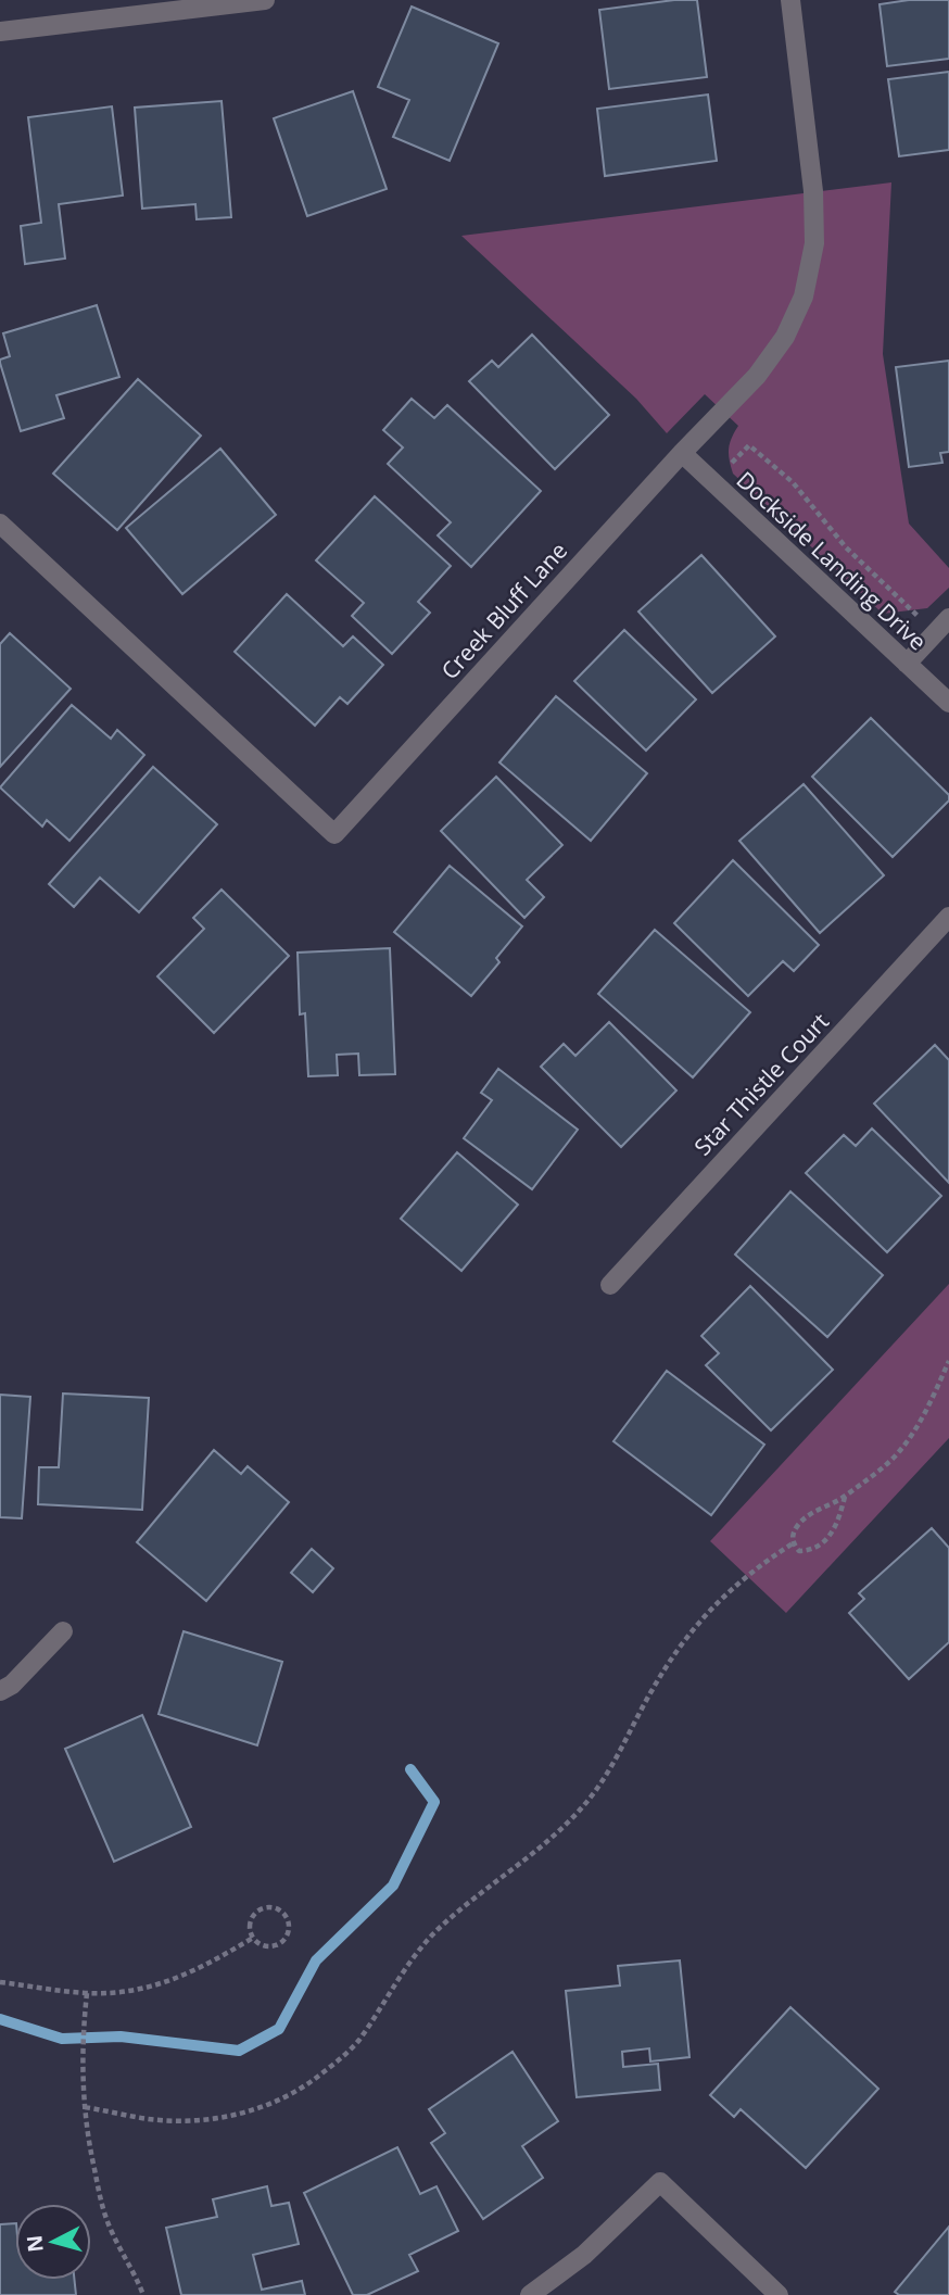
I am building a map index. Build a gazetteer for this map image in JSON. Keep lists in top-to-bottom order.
{
  "streets": {
    "street": ["Dockside Landing Drive", "Creek Bluff Lane", "Star Thistle Court"]
  },
  "crossings": [
    ["Dockside Landing Drive", "Creek Bluff Lane"]
  ],
  "north": "left"
}
